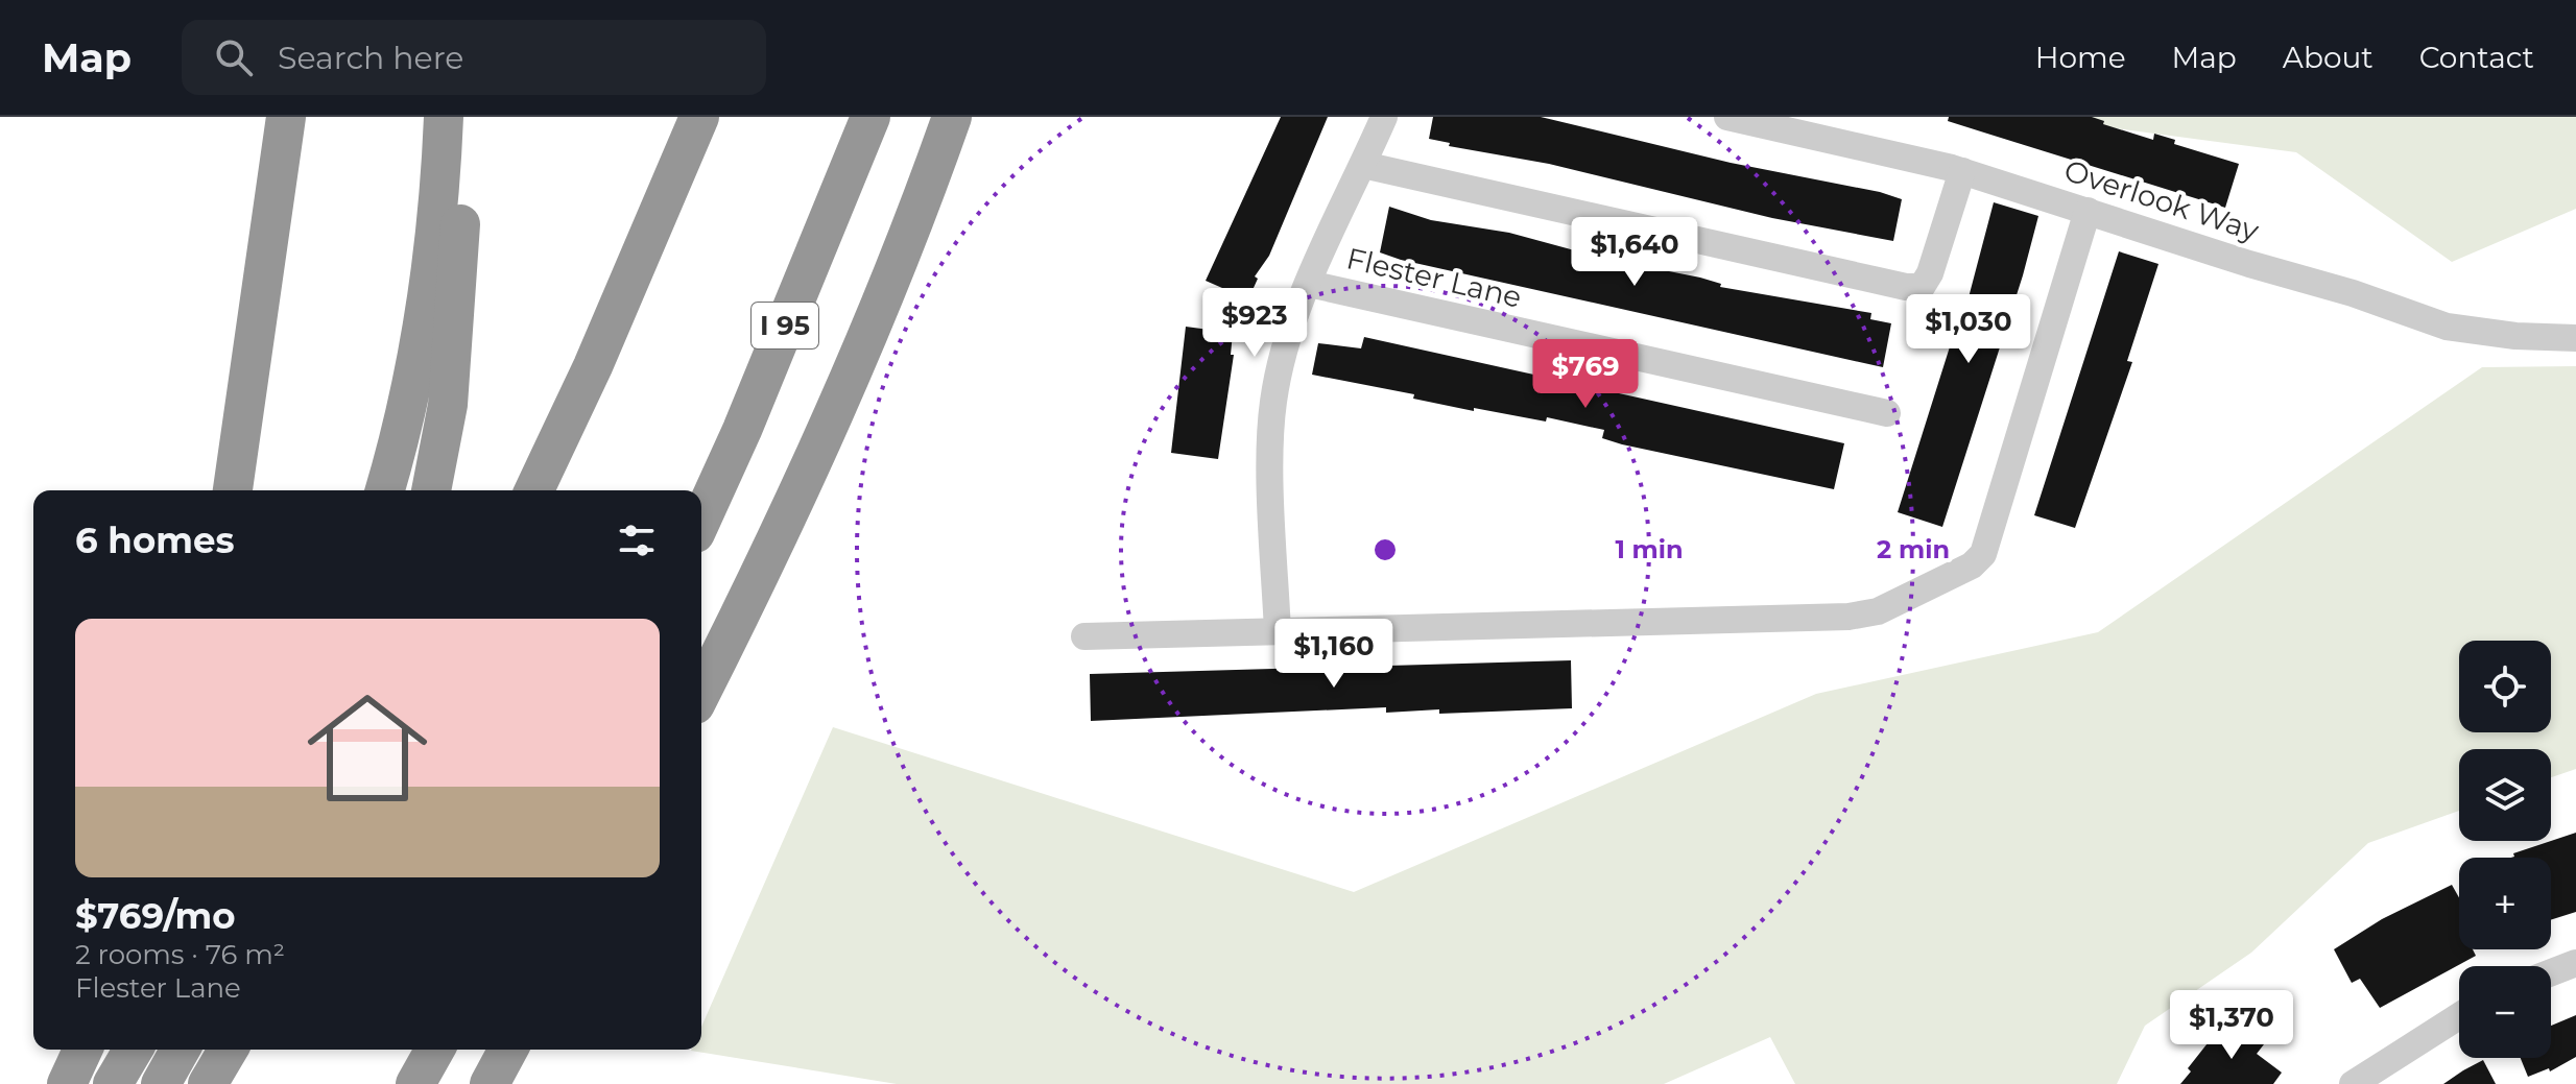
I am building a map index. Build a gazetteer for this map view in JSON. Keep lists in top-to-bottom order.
{
  "streets": {
    "highway": ["I 95"],
    "street": ["Overlook Way", "Flester Lane"]
  },
  "page": {
    "header": "Map",
    "search": "Search here",
    "nav": [
      "Home",
      "Map",
      "About",
      "Contact"
    ],
    "price": [
      "$1,640",
      "$923",
      "$1,030",
      "$769",
      "$1,160",
      "$1,370"
    ],
    "heading": "6 homes",
    "list": [
      {
        "name": "$769/mo",
        "note": "2 rooms · 76 m² · Flester Lane"
      }
    ],
    "map_buttons": ["+", "−"]
  },
  "rings": ["1 min", "2 min"]
}
